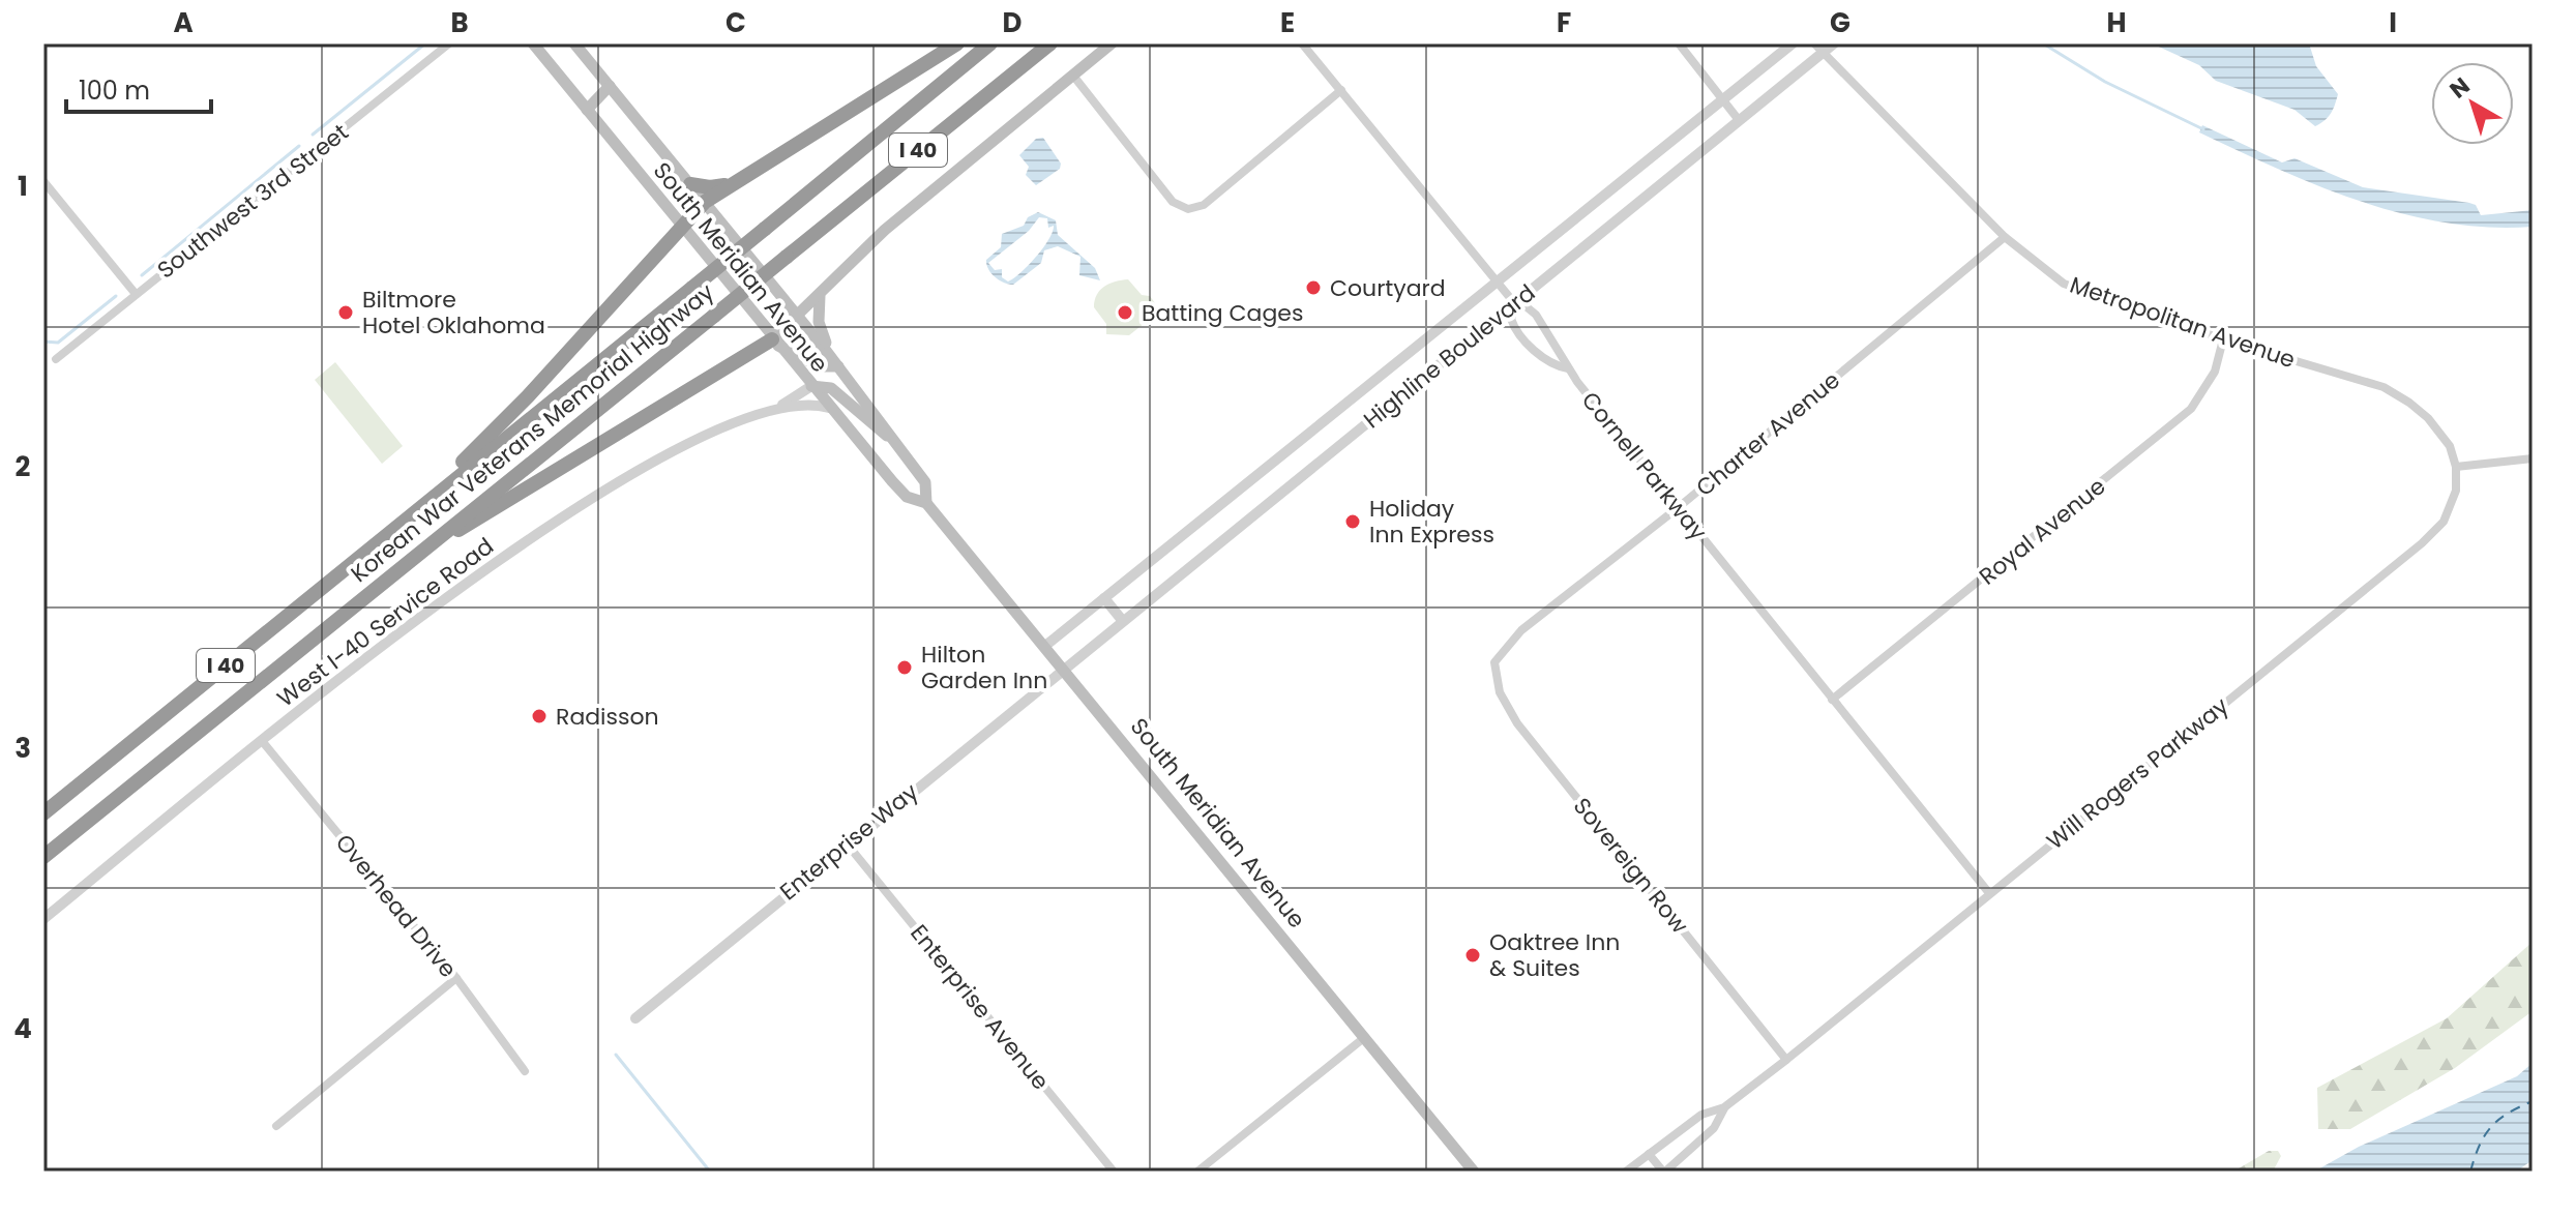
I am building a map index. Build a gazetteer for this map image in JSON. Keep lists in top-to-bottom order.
{
  "streets": {
    "highway": ["I 40", "Korean War Veterans Memorial Highway"],
    "main road": ["South Meridian Avenue"],
    "street": [
      "Southwest 3rd Street",
      "Metropolitan Avenue",
      "Highline Boulevard",
      "Charter Avenue",
      "Cornell Parkway",
      "Royal Avenue",
      "West I-40 Service Road",
      "Will Rogers Parkway",
      "Enterprise Way",
      "Sovereign Row",
      "Overhead Drive",
      "Enterprise Avenue"
    ]
  },
  "crossings": [
    ["South Meridian Avenue", "Highline Boulevard"],
    ["South Meridian Avenue", "West I-40 Service Road"],
    ["South Meridian Avenue", "Enterprise Way"],
    ["Metropolitan Avenue", "Highline Boulevard"],
    ["Metropolitan Avenue", "Charter Avenue"],
    ["Metropolitan Avenue", "Royal Avenue"],
    ["Metropolitan Avenue", "Will Rogers Parkway"],
    ["Highline Boulevard", "Cornell Parkway"],
    ["Highline Boulevard", "Enterprise Way"],
    ["Charter Avenue", "Cornell Parkway"],
    ["Charter Avenue", "Sovereign Row"],
    ["Cornell Parkway", "Royal Avenue"],
    ["Cornell Parkway", "Will Rogers Parkway"],
    ["West I-40 Service Road", "Overhead Drive"],
    ["Will Rogers Parkway", "Sovereign Row"],
    ["Enterprise Way", "Enterprise Avenue"]
  ],
  "places": [
    "Courtyard",
    "Biltmore Hotel Oklahoma",
    "Batting Cages",
    "Holiday Inn Express",
    "Hilton Garden Inn",
    "Radisson",
    "Oaktree Inn & Suites"
  ],
  "scale_bar": "100 m",
  "north": "top left",
  "grid": {
    "columns": [
      "A",
      "B",
      "C",
      "D",
      "E",
      "F",
      "G",
      "H",
      "I"
    ],
    "rows": [
      "1",
      "2",
      "3",
      "4"
    ]
  }
}
